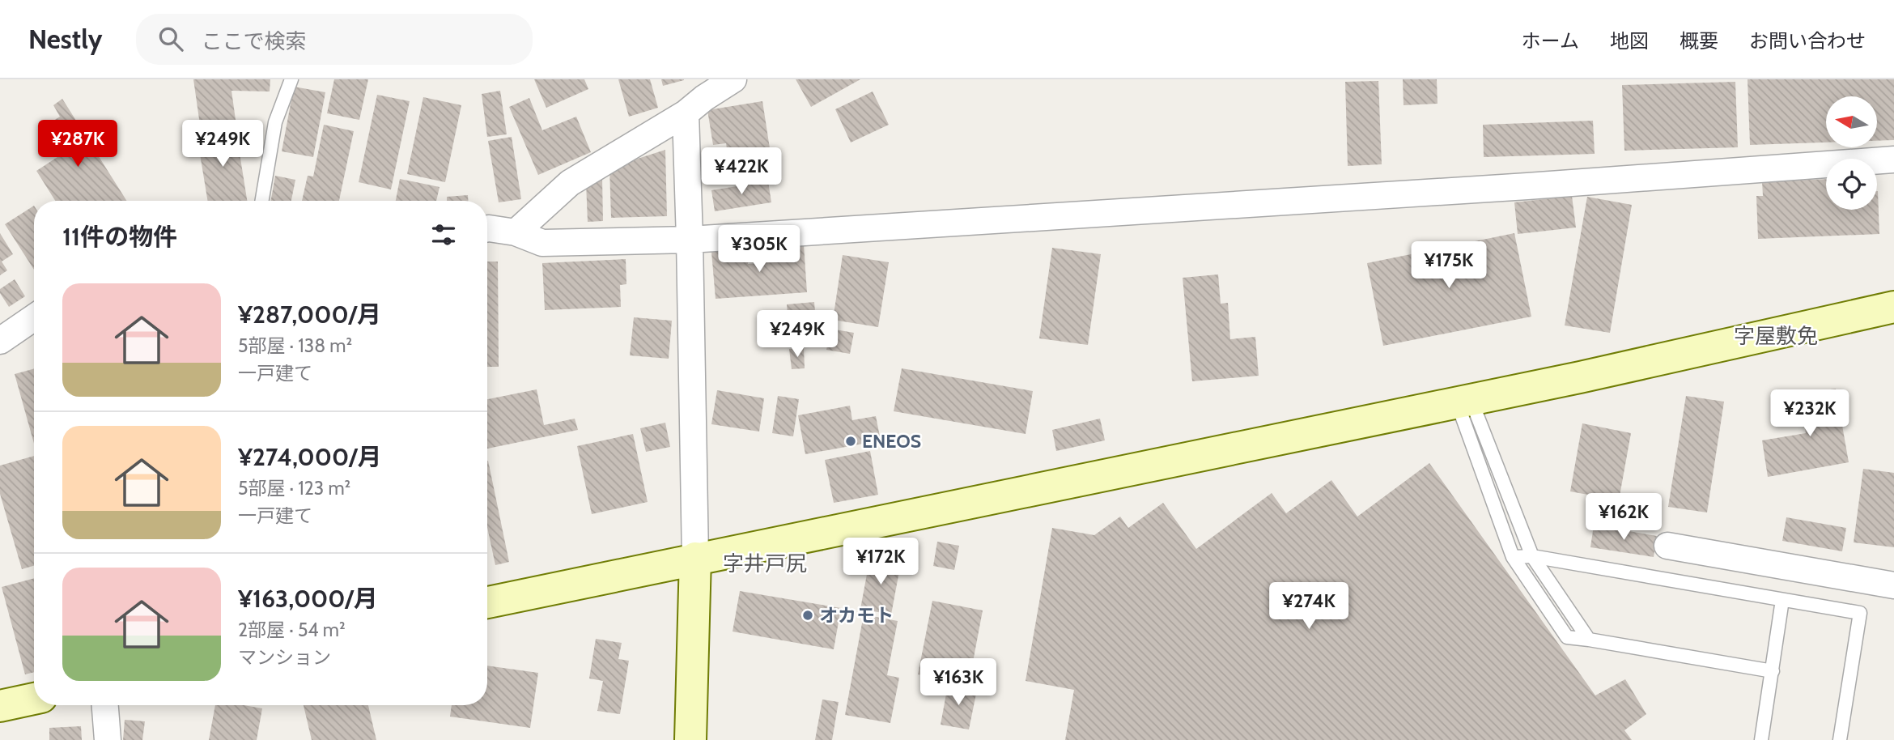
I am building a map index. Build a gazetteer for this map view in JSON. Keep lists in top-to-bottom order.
{
  "districts": ["字屋敷免", "字井戸尻"],
  "places": ["ENEOS", "オカモト"],
  "north": "left",
  "page": {
    "header": "Nestly",
    "search": "ここで検索",
    "nav": [
      "ホーム",
      "地図",
      "概要",
      "お問い合わせ"
    ],
    "price": [
      "¥287K",
      "¥249K",
      "¥422K",
      "¥305K",
      "¥175K",
      "¥249K",
      "¥232K",
      "¥162K",
      "¥172K",
      "¥274K",
      "¥163K"
    ],
    "heading": "11件の物件",
    "list": [
      {
        "name": "¥287,000/月",
        "note": "5部屋 · 138 m² · 一戸建て"
      },
      {
        "name": "¥274,000/月",
        "note": "5部屋 · 123 m² · 一戸建て"
      },
      {
        "name": "¥163,000/月",
        "note": "2部屋 · 54 m² · マンション"
      }
    ]
  }
}
